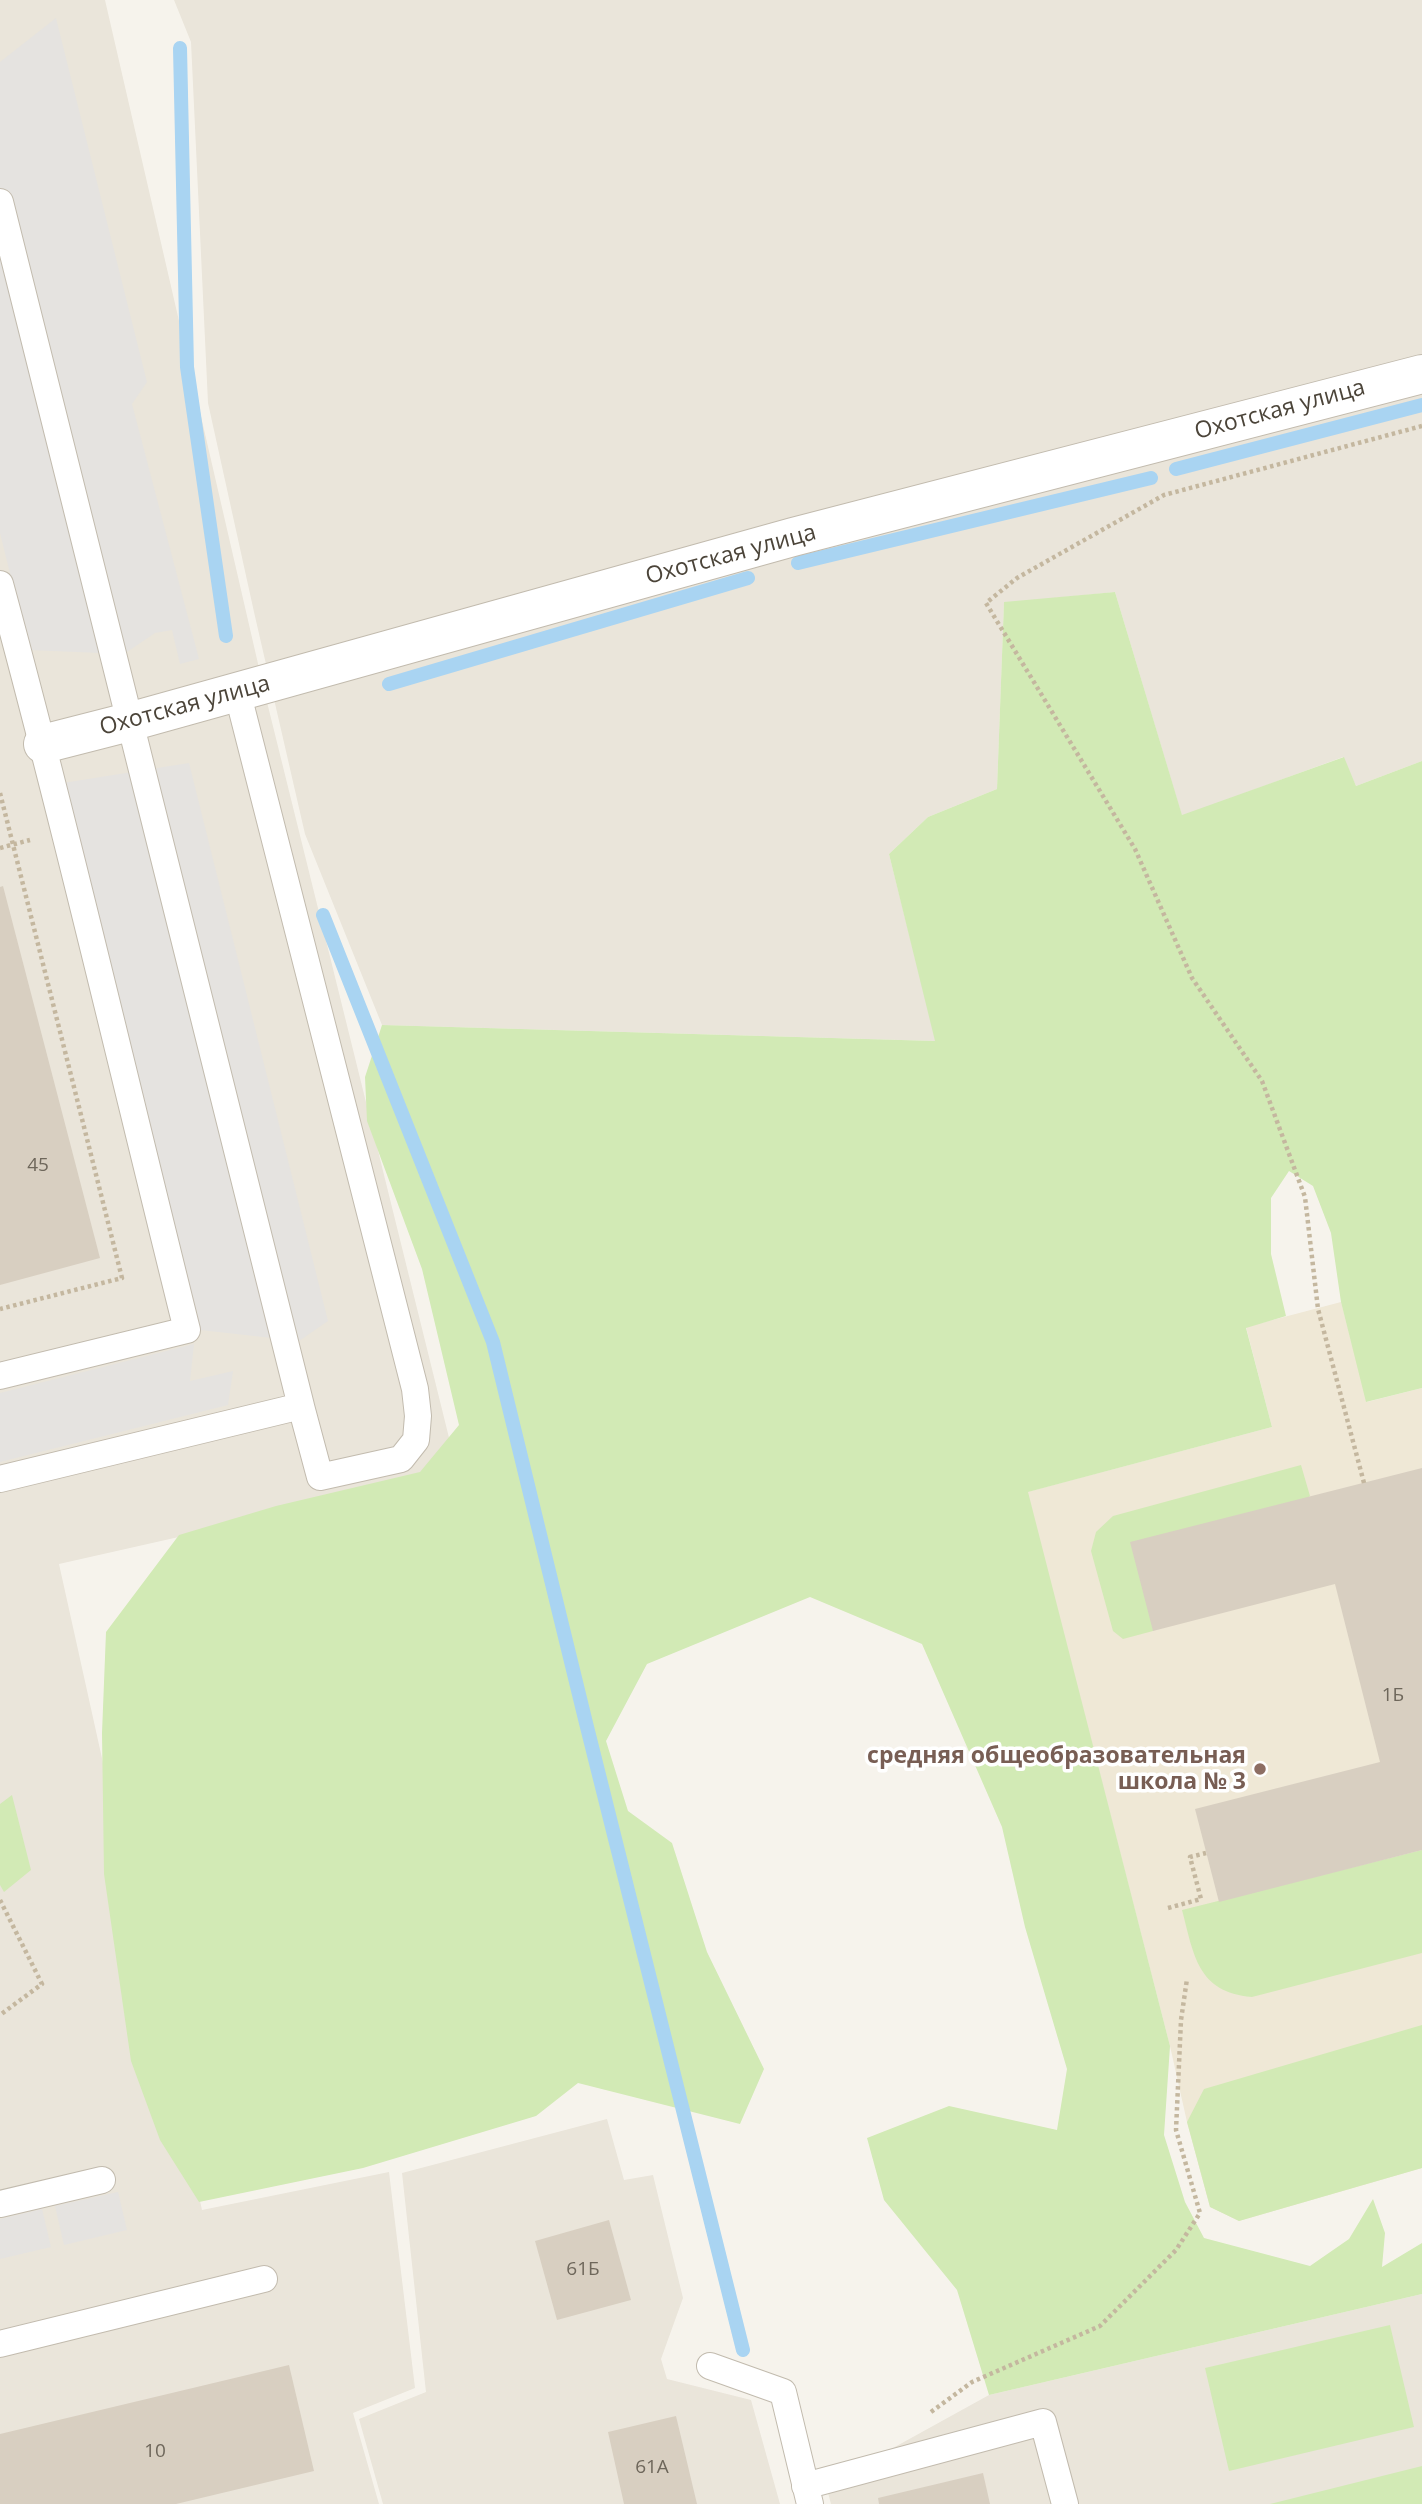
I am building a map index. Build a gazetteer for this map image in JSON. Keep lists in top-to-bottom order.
{
  "streets": {
    "street": ["Охотская улица"]
  },
  "places": ["средняя общеобразовательная школа № 3"],
  "house_numbers": [
    "45",
    "1Б",
    "61Б",
    "10",
    "61А"
  ]
}
